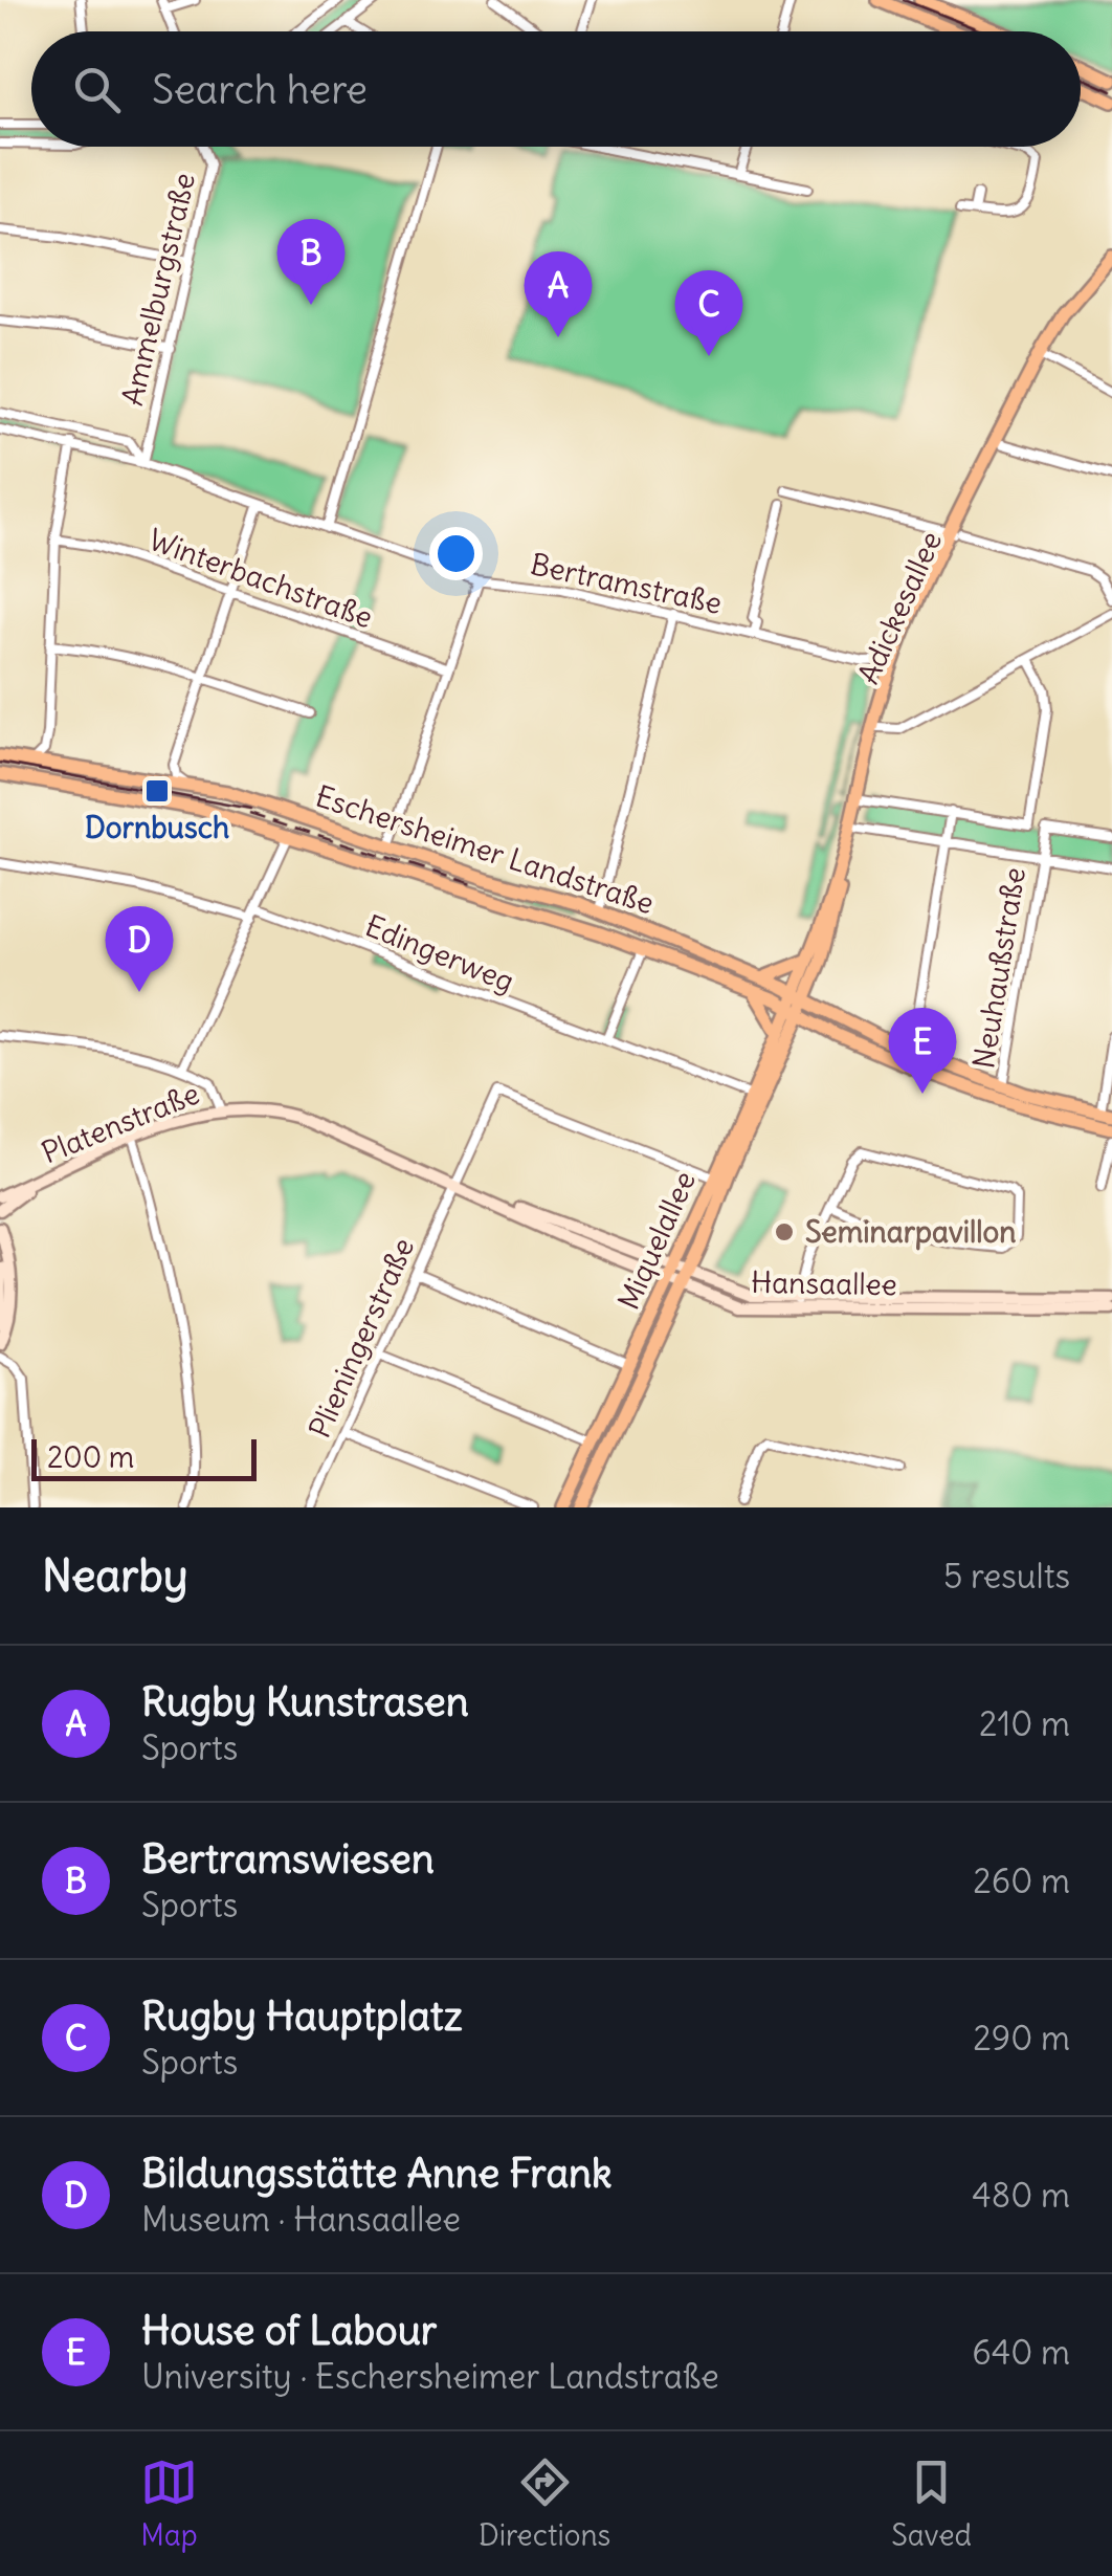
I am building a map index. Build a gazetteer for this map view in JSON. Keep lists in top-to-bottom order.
{
  "streets": {
    "main road": [
      "Adickesallee",
      "Eschersheimer Landstraße",
      "Platenstraße",
      "Miquelallee",
      "Hansaallee"
    ],
    "street": [
      "Ammelburgstraße",
      "Winterbachstraße",
      "Bertramstraße",
      "Edingerweg",
      "Neuhaußstraße",
      "Plieningerstraße"
    ]
  },
  "crossings": [
    ["Ammelburgstraße", "Bertramstraße"],
    ["Bertramstraße", "Adickesallee"],
    ["Adickesallee", "Eschersheimer Landstraße"],
    ["Adickesallee", "Miquelallee"],
    ["Eschersheimer Landstraße", "Neuhaußstraße"],
    ["Eschersheimer Landstraße", "Miquelallee"],
    ["Edingerweg", "Miquelallee"],
    ["Platenstraße", "Hansaallee"],
    ["Miquelallee", "Hansaallee"],
    ["Miquelallee", "Plieningerstraße"],
    ["Hansaallee", "Plieningerstraße"]
  ],
  "places": {
    "transit": ["Dornbusch"],
    "other": ["Seminarpavillon"]
  },
  "scale_bar": "200 m",
  "page": {
    "search": "Search here",
    "pins": [
      "B",
      "A",
      "C",
      "D",
      "E"
    ],
    "scale": "200 m",
    "heading": ["Nearby", "5 results"],
    "list": [
      {
        "mark": "A",
        "name": "Rugby Kunstrasen",
        "note": "Sports",
        "value": "210 m"
      },
      {
        "mark": "B",
        "name": "Bertramswiesen",
        "note": "Sports",
        "value": "260 m"
      },
      {
        "mark": "C",
        "name": "Rugby Hauptplatz",
        "note": "Sports",
        "value": "290 m"
      },
      {
        "mark": "D",
        "name": "Bildungsstätte Anne Frank",
        "note": "Museum · Hansaallee",
        "value": "480 m"
      },
      {
        "mark": "E",
        "name": "House of Labour",
        "note": "University · Eschersheimer Landstraße",
        "value": "640 m"
      }
    ],
    "nav": ["Map", "Directions", "Saved"]
  }
}
